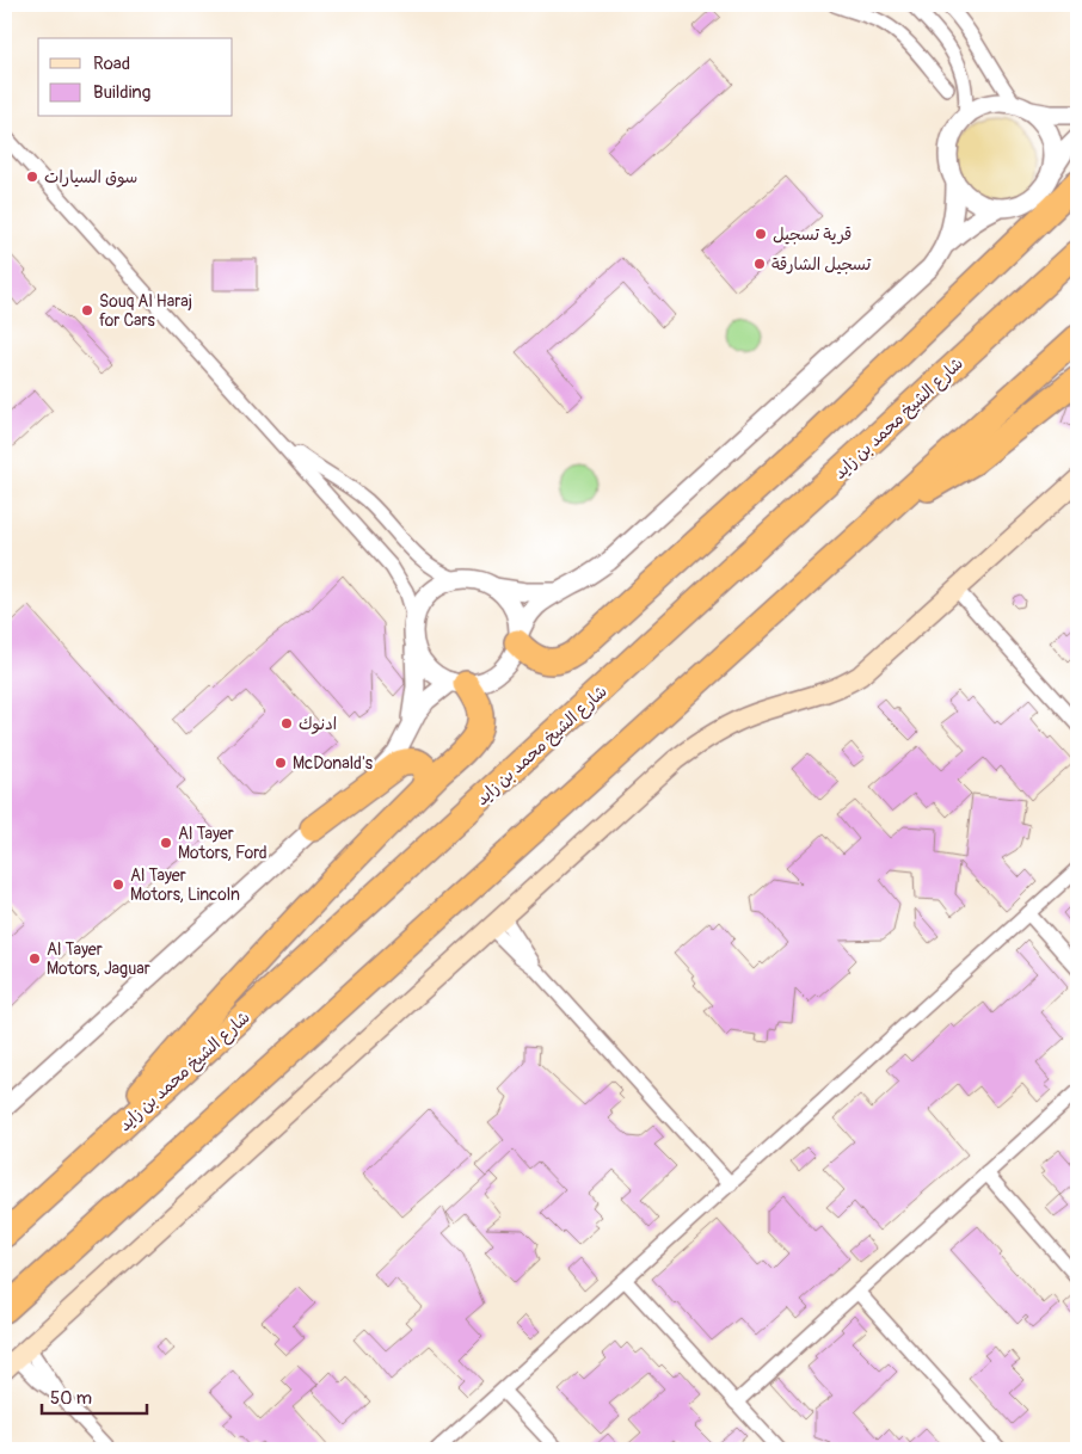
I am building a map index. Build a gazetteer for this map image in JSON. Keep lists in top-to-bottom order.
{
  "streets": {
    "highway": ["شارع الشيخ محمد بن زايد"]
  },
  "places": [
    "سوق السيارات",
    "قرية تسجيل",
    "تسجيل الشارقة",
    "Souq Al Haraj for Cars",
    "ادنوك",
    "McDonald's",
    "Al Tayer Motors, Ford",
    "Al Tayer Motors, Lincoln",
    "Al Tayer Motors, Jaguar"
  ],
  "legend": ["Road", "Building"],
  "scale_bar": "50 m"
}
